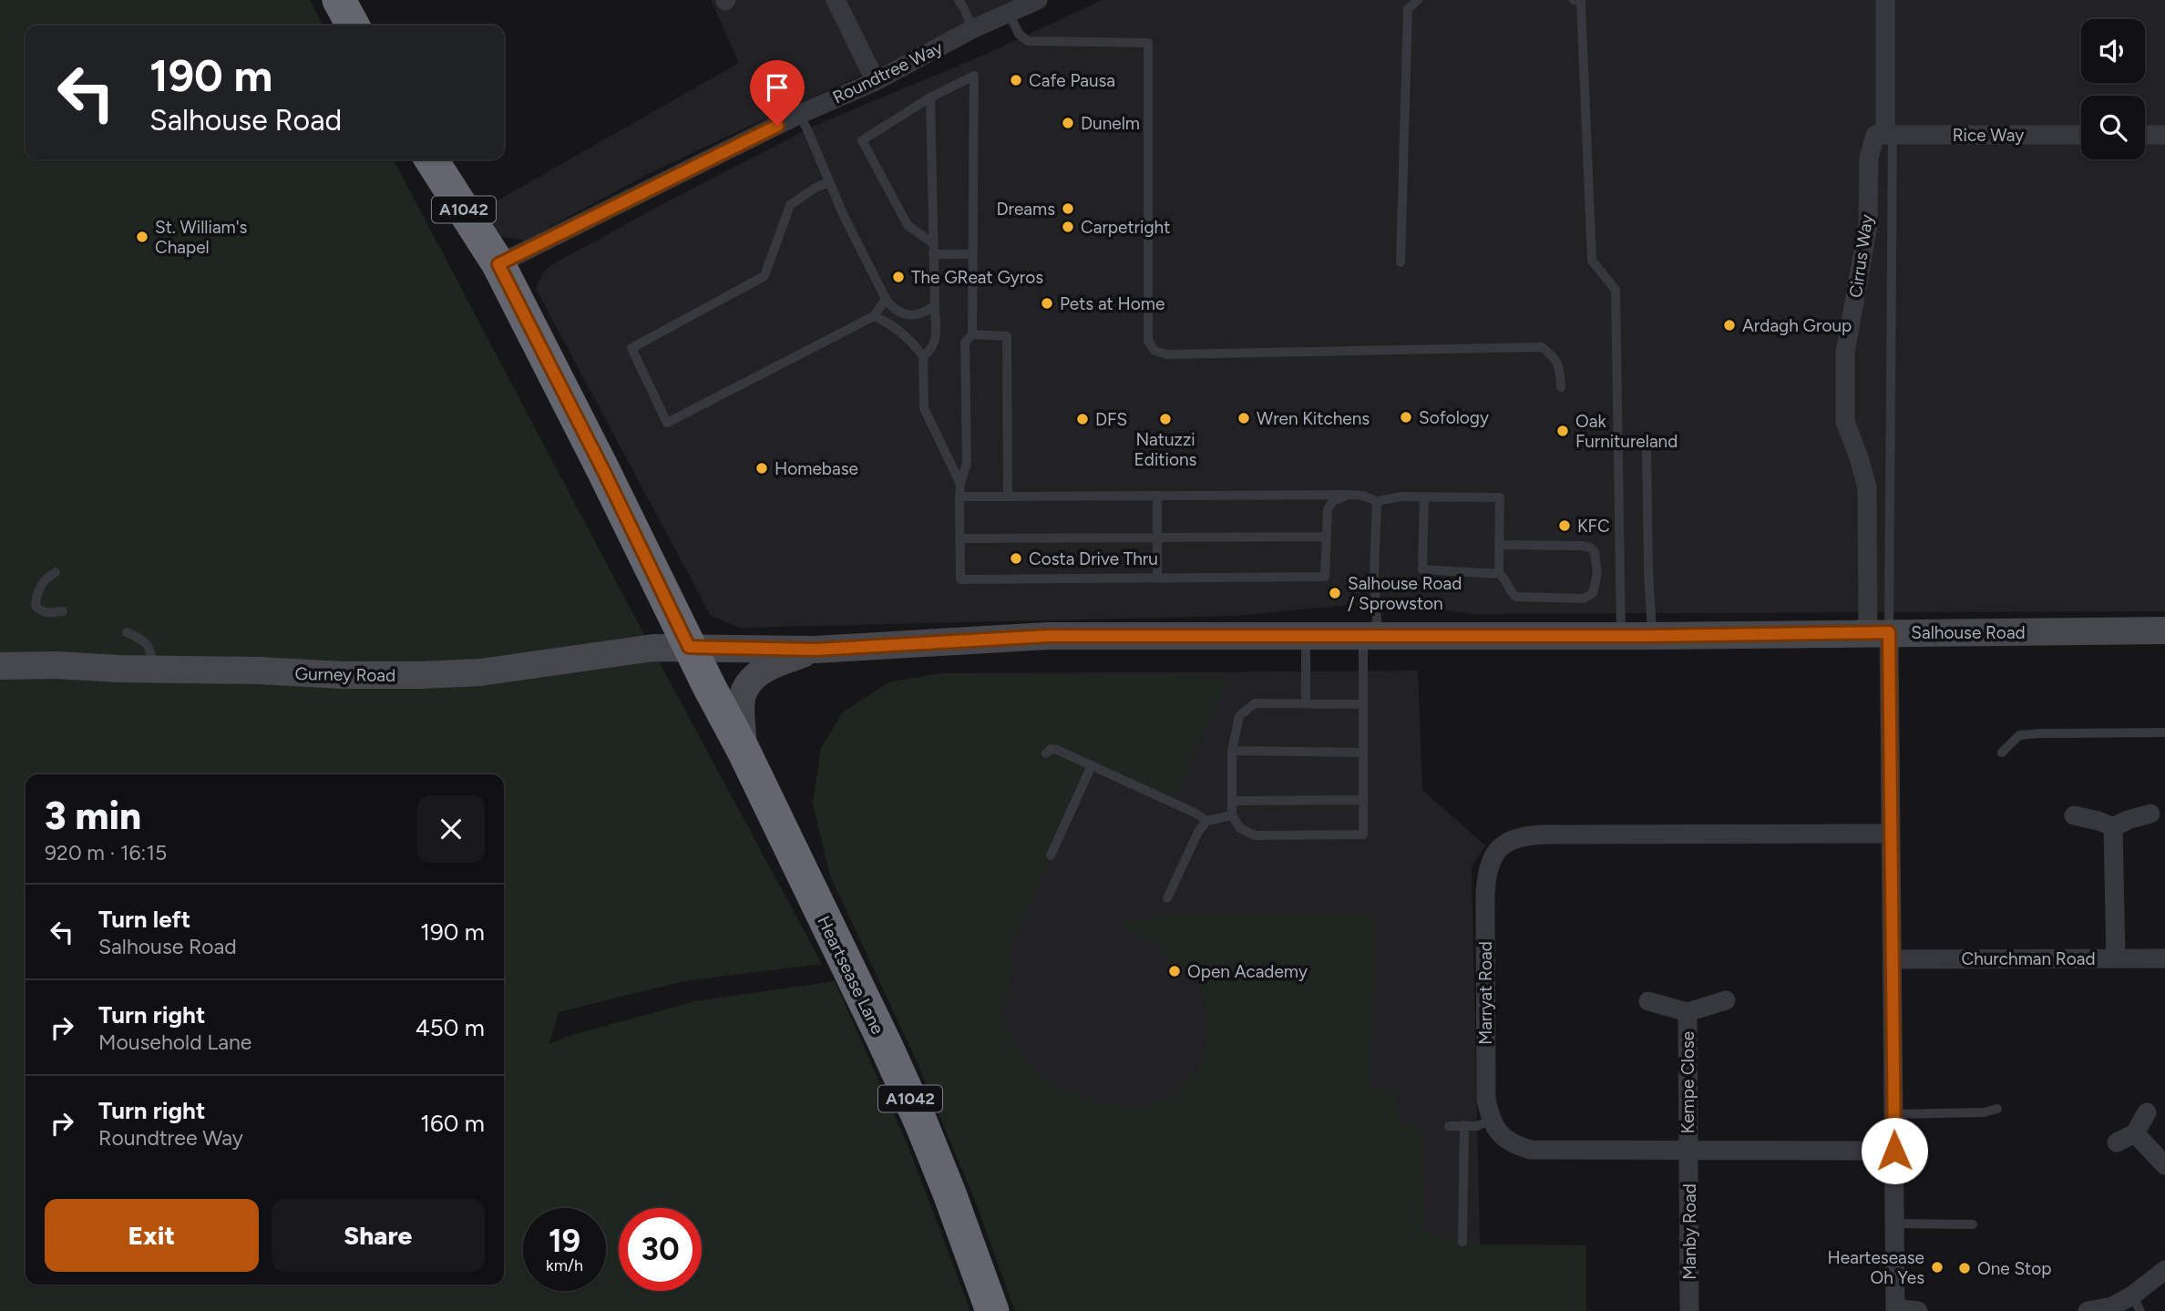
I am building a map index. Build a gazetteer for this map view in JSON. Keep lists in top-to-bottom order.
{
  "streets": {
    "highway": ["A1042", "Heartsease Lane"],
    "street": [
      "Roundtree Way",
      "Rice Way",
      "Cirrus Way",
      "Salhouse Road",
      "Gurney Road",
      "Churchman Road",
      "Marryat Road",
      "Kempe Close",
      "Manby Road"
    ]
  },
  "crossings": [
    ["Roundtree Way", "A1042"],
    ["Rice Way", "Cirrus Way"],
    ["A1042", "Salhouse Road"],
    ["A1042", "Gurney Road"],
    ["A1042", "Heartsease Lane"],
    ["Cirrus Way", "Salhouse Road"],
    ["Salhouse Road", "Gurney Road"],
    ["Salhouse Road", "Heartsease Lane"],
    ["Gurney Road", "Heartsease Lane"],
    ["Kempe Close", "Manby Road"]
  ],
  "places": [
    "Cafe Pausa",
    "Dunelm",
    "Dreams",
    "Carpetright",
    "St. William's Chapel",
    "The GReat Gyros",
    "Pets at Home",
    "Ardagh Group",
    "Sofology",
    "Wren Kitchens",
    "DFS",
    "Natuzzi Editions",
    "Oak Furnitureland",
    "Homebase",
    "KFC",
    "Costa Drive Thru",
    "Salhouse Road / Sprowston",
    "Open Academy",
    "Heartesease Oh Yes",
    "One Stop"
  ],
  "page": {
    "turn": ["190 m", "Salhouse Road"],
    "heading": ["3 min", "920 m · 16:15"],
    "list": [
      {
        "name": "Turn left",
        "note": "Salhouse Road",
        "value": "190 m"
      },
      {
        "name": "Turn right",
        "note": "Mousehold Lane",
        "value": "450 m"
      },
      {
        "name": "Turn right",
        "note": "Roundtree Way",
        "value": "160 m"
      }
    ],
    "buttons": ["Exit", "Share"],
    "speed": "19 km/h",
    "limit": "30"
  }
}
